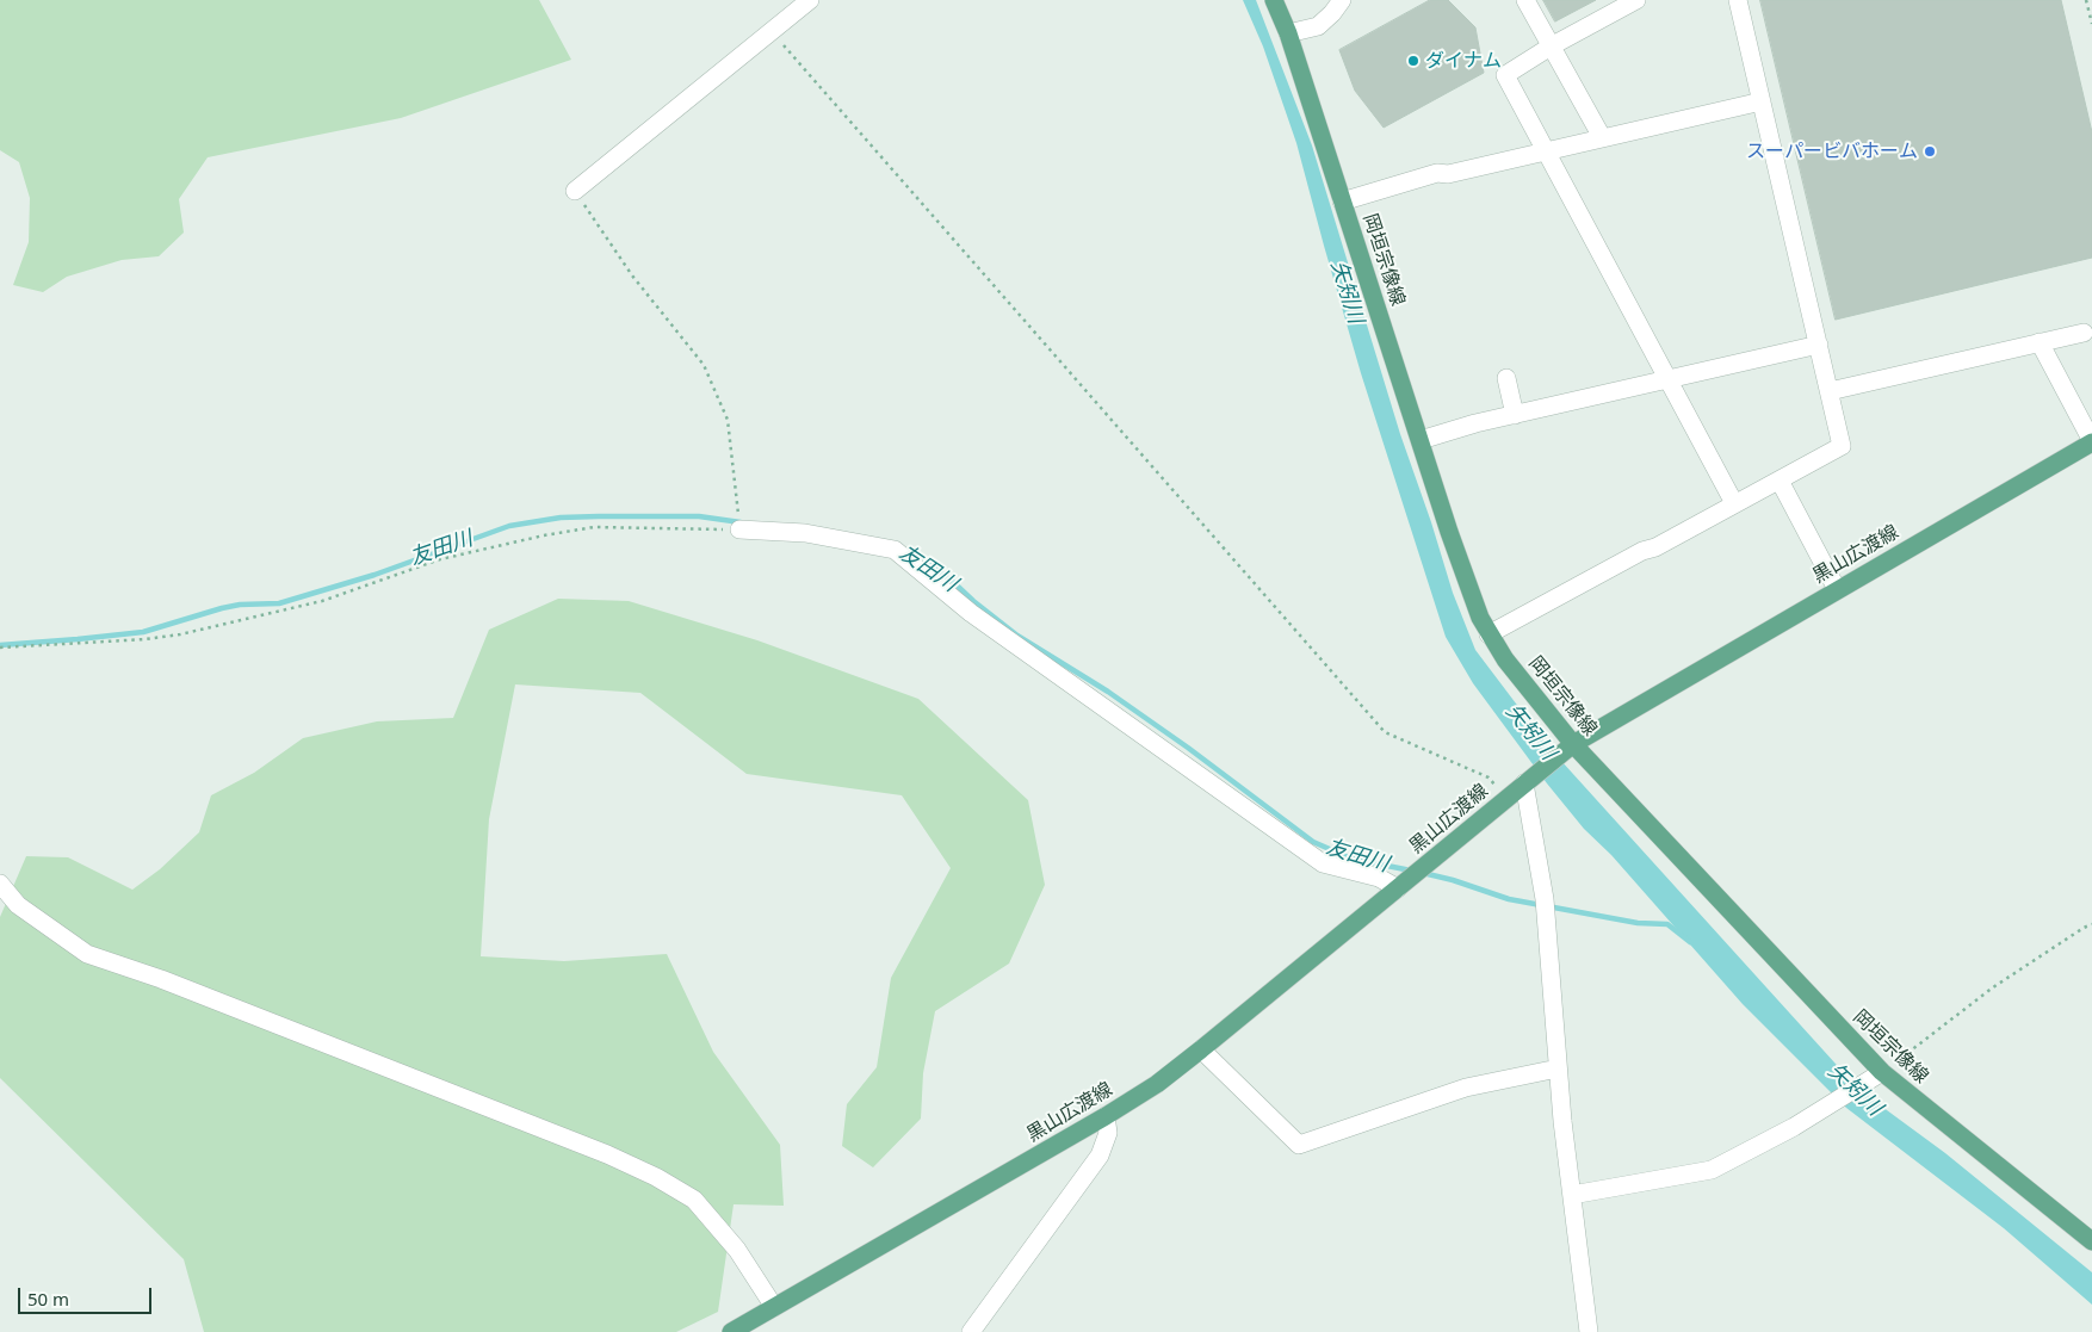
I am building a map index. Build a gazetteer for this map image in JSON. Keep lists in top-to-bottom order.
{
  "streets": {
    "main road": ["岡垣宗像線", "黒山広渡線"]
  },
  "crossings": [
    ["岡垣宗像線", "黒山広渡線"]
  ],
  "water": ["矢矧川", "友田川"],
  "places": ["ダイナム", "スーパービバホーム"],
  "scale_bar": "50 m"
}
